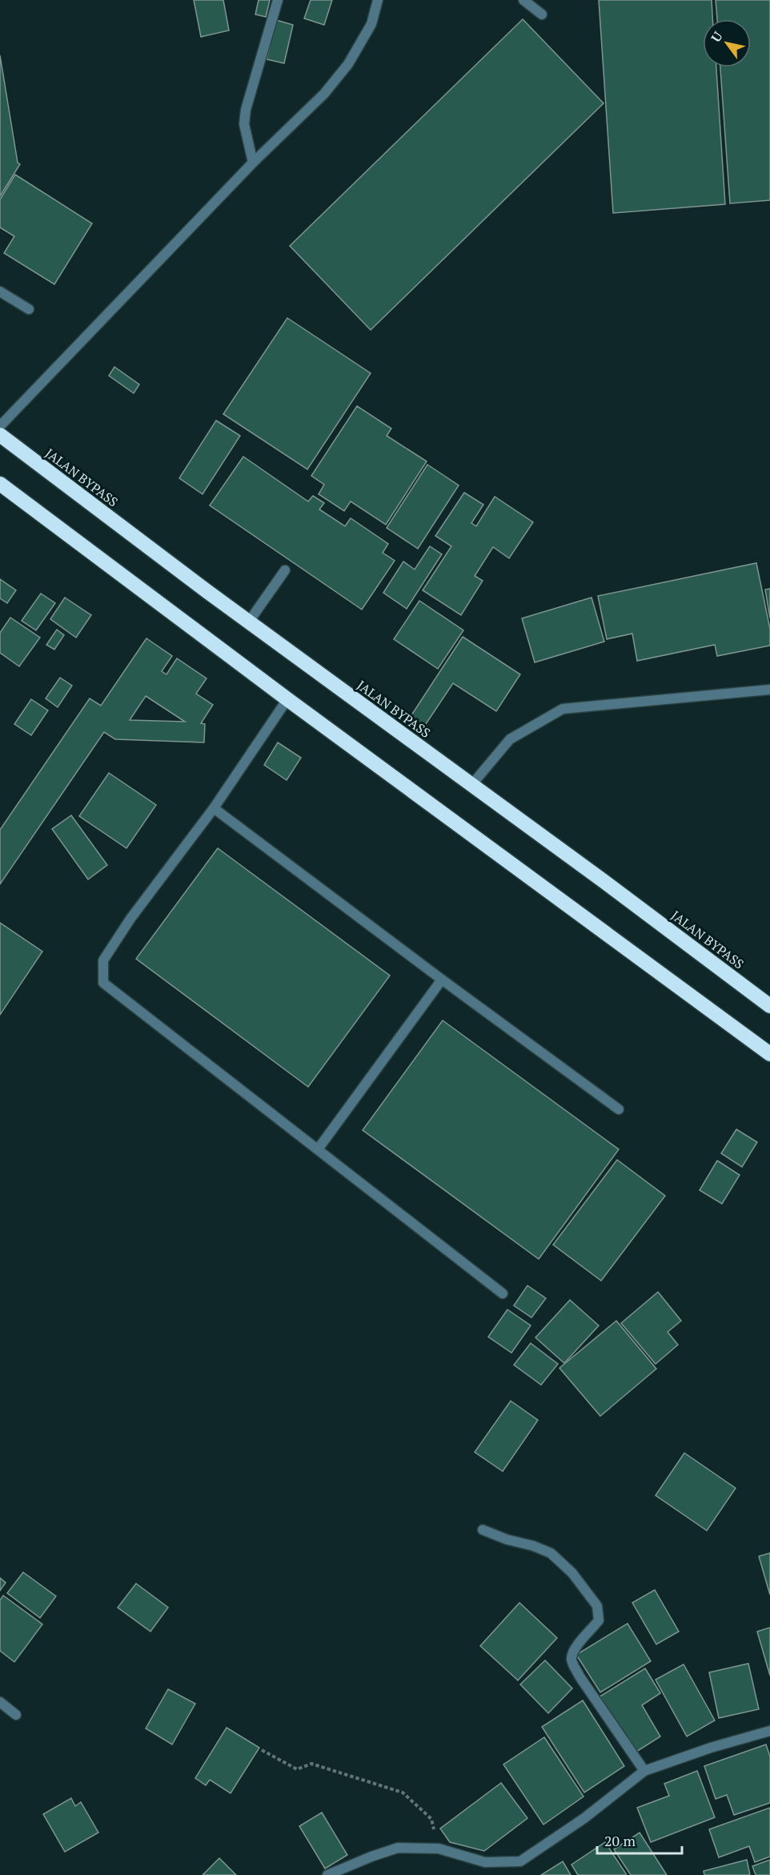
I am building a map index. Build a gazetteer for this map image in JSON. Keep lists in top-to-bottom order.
{
  "streets": {
    "highway": ["JALAN BYPASS"]
  },
  "scale_bar": "20 m",
  "north": "top left"
}
